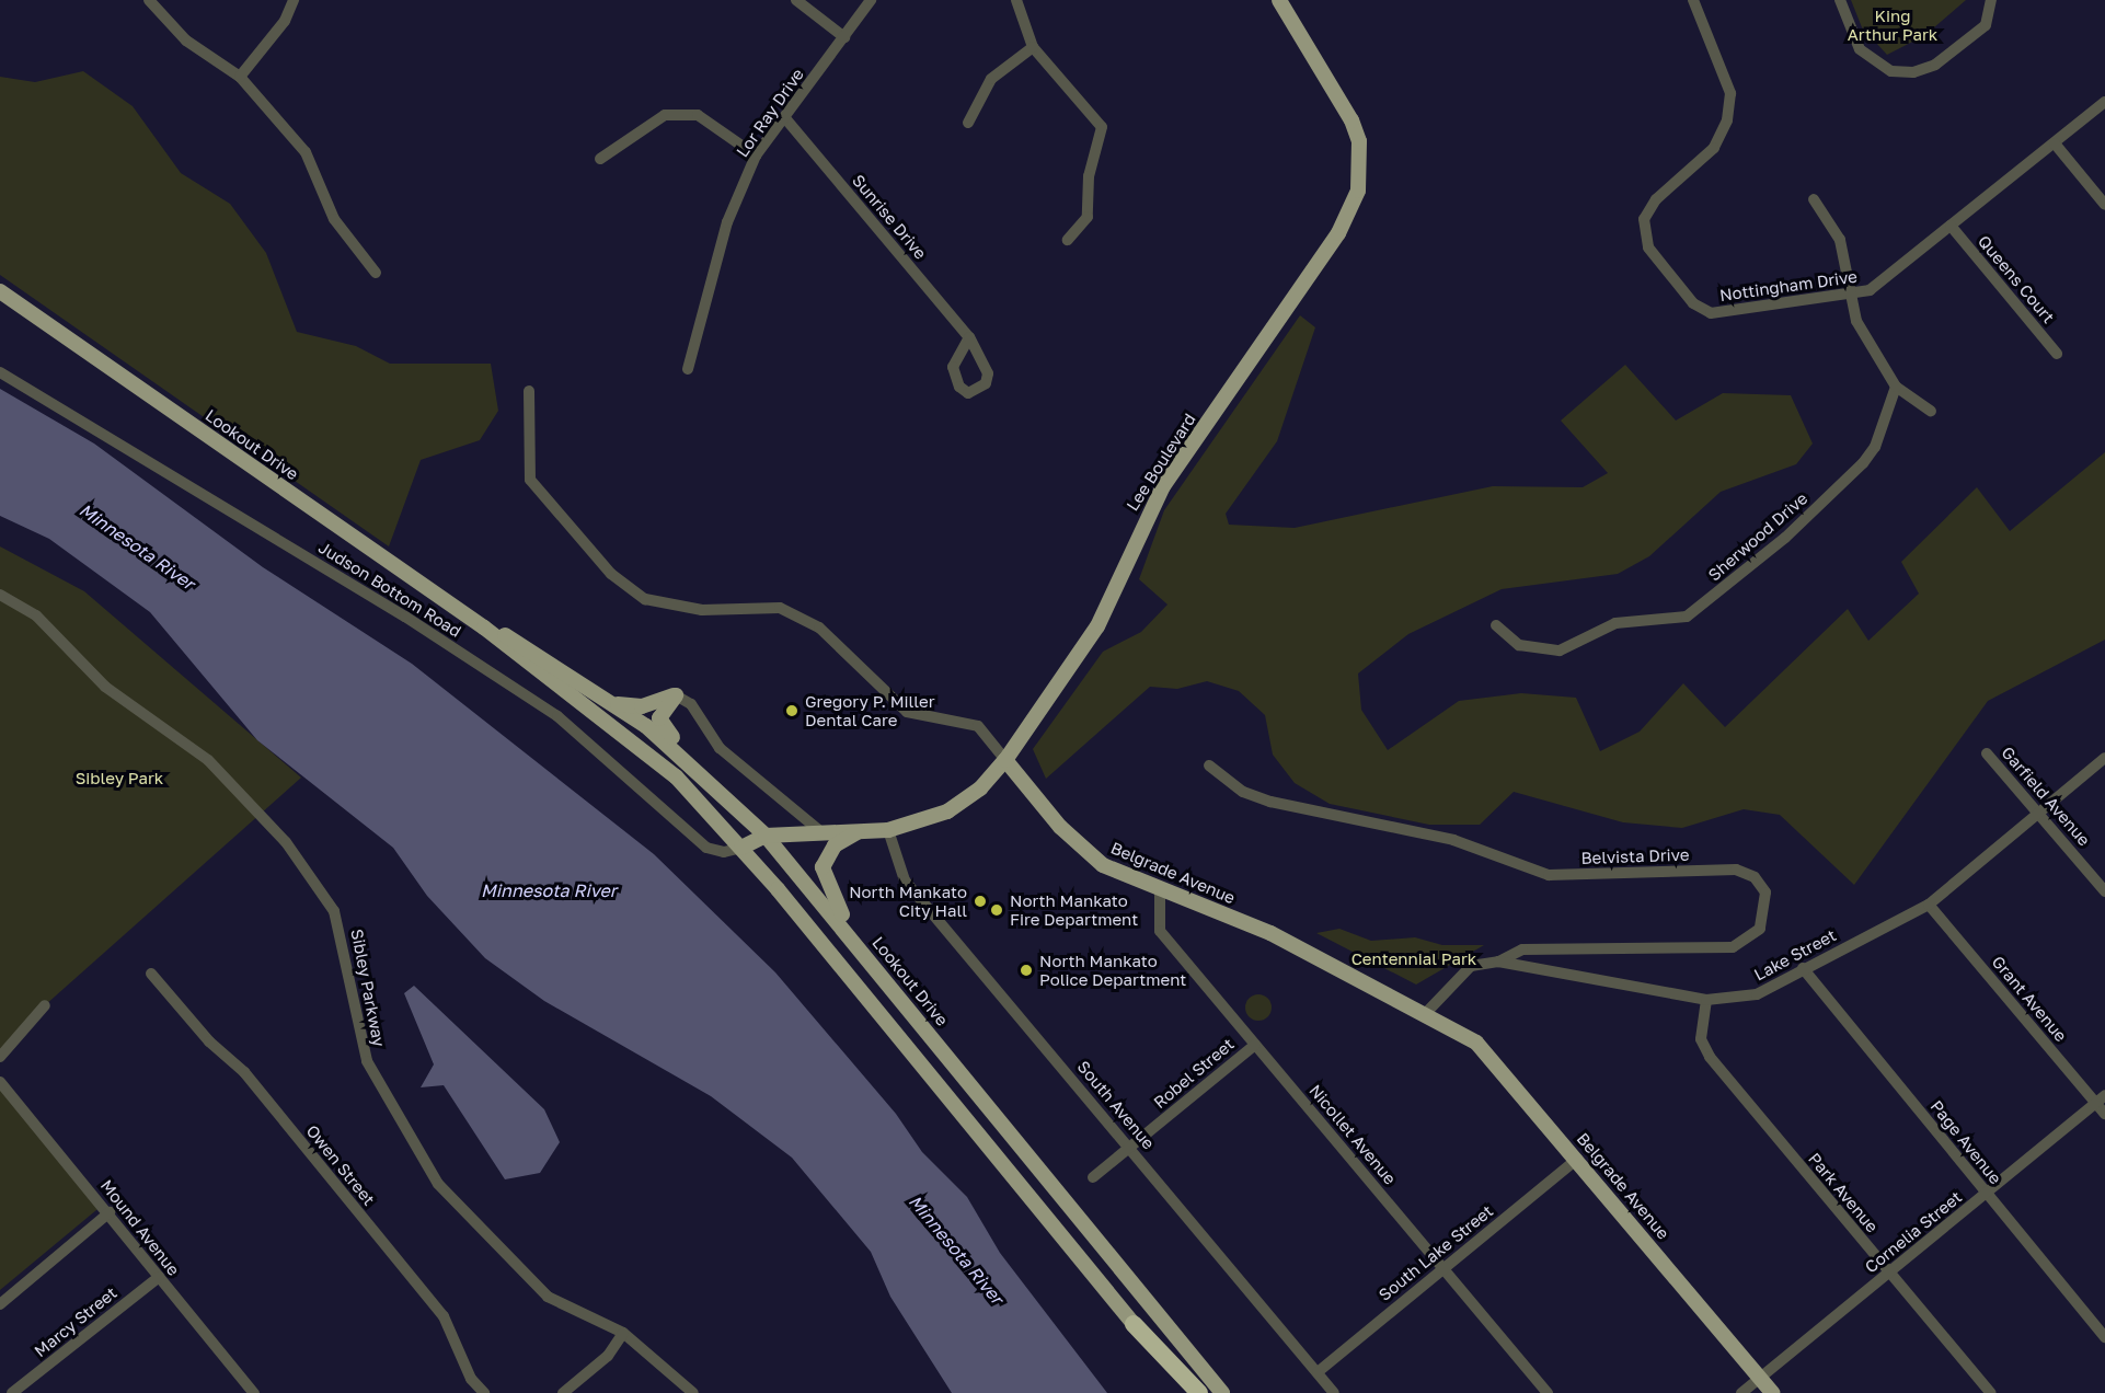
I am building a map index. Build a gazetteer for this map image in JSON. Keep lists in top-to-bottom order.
{
  "streets": {
    "main road": ["Lookout Drive", "Lee Boulevard", "Belgrade Avenue"],
    "street": [
      "Lor Ray Drive",
      "Sunrise Drive",
      "Queens Court",
      "Nottingham Drive",
      "Sherwood Drive",
      "Judson Bottom Road",
      "Garfield Avenue",
      "Belvista Drive",
      "Lake Street",
      "Sibley Parkway",
      "Grant Avenue",
      "Robel Street",
      "South Avenue",
      "Nicollet Avenue",
      "Page Avenue",
      "Owen Street",
      "Park Avenue",
      "Mound Avenue",
      "Cornelia Street",
      "South Lake Street",
      "Marcy Street"
    ]
  },
  "crossings": [
    ["Lor Ray Drive", "Sunrise Drive"],
    ["Queens Court", "Nottingham Drive"],
    ["Lookout Drive", "Lee Boulevard"],
    ["Lookout Drive", "Judson Bottom Road"],
    ["Lee Boulevard", "Judson Bottom Road"],
    ["Lee Boulevard", "Belgrade Avenue"],
    ["Lee Boulevard", "South Avenue"],
    ["Garfield Avenue", "Lake Street"],
    ["Belvista Drive", "Lake Street"],
    ["Belgrade Avenue", "Lake Street"],
    ["Belgrade Avenue", "Nicollet Avenue"],
    ["Belgrade Avenue", "Cornelia Street"],
    ["Belgrade Avenue", "South Lake Street"],
    ["Lake Street", "Grant Avenue"],
    ["Lake Street", "Page Avenue"],
    ["Lake Street", "Park Avenue"],
    ["Grant Avenue", "Cornelia Street"],
    ["Robel Street", "South Avenue"],
    ["Robel Street", "Nicollet Avenue"],
    ["South Avenue", "South Lake Street"],
    ["Nicollet Avenue", "South Lake Street"],
    ["Page Avenue", "Cornelia Street"],
    ["Park Avenue", "Cornelia Street"],
    ["Mound Avenue", "Marcy Street"]
  ],
  "water": ["Minnesota River"],
  "parks": ["King Arthur Park", "Sibley Park", "Centennial Park"],
  "places": [
    "Gregory P. Miller Dental Care",
    "North Mankato City Hall",
    "North Mankato Fire Department",
    "North Mankato Police Department"
  ]
}
